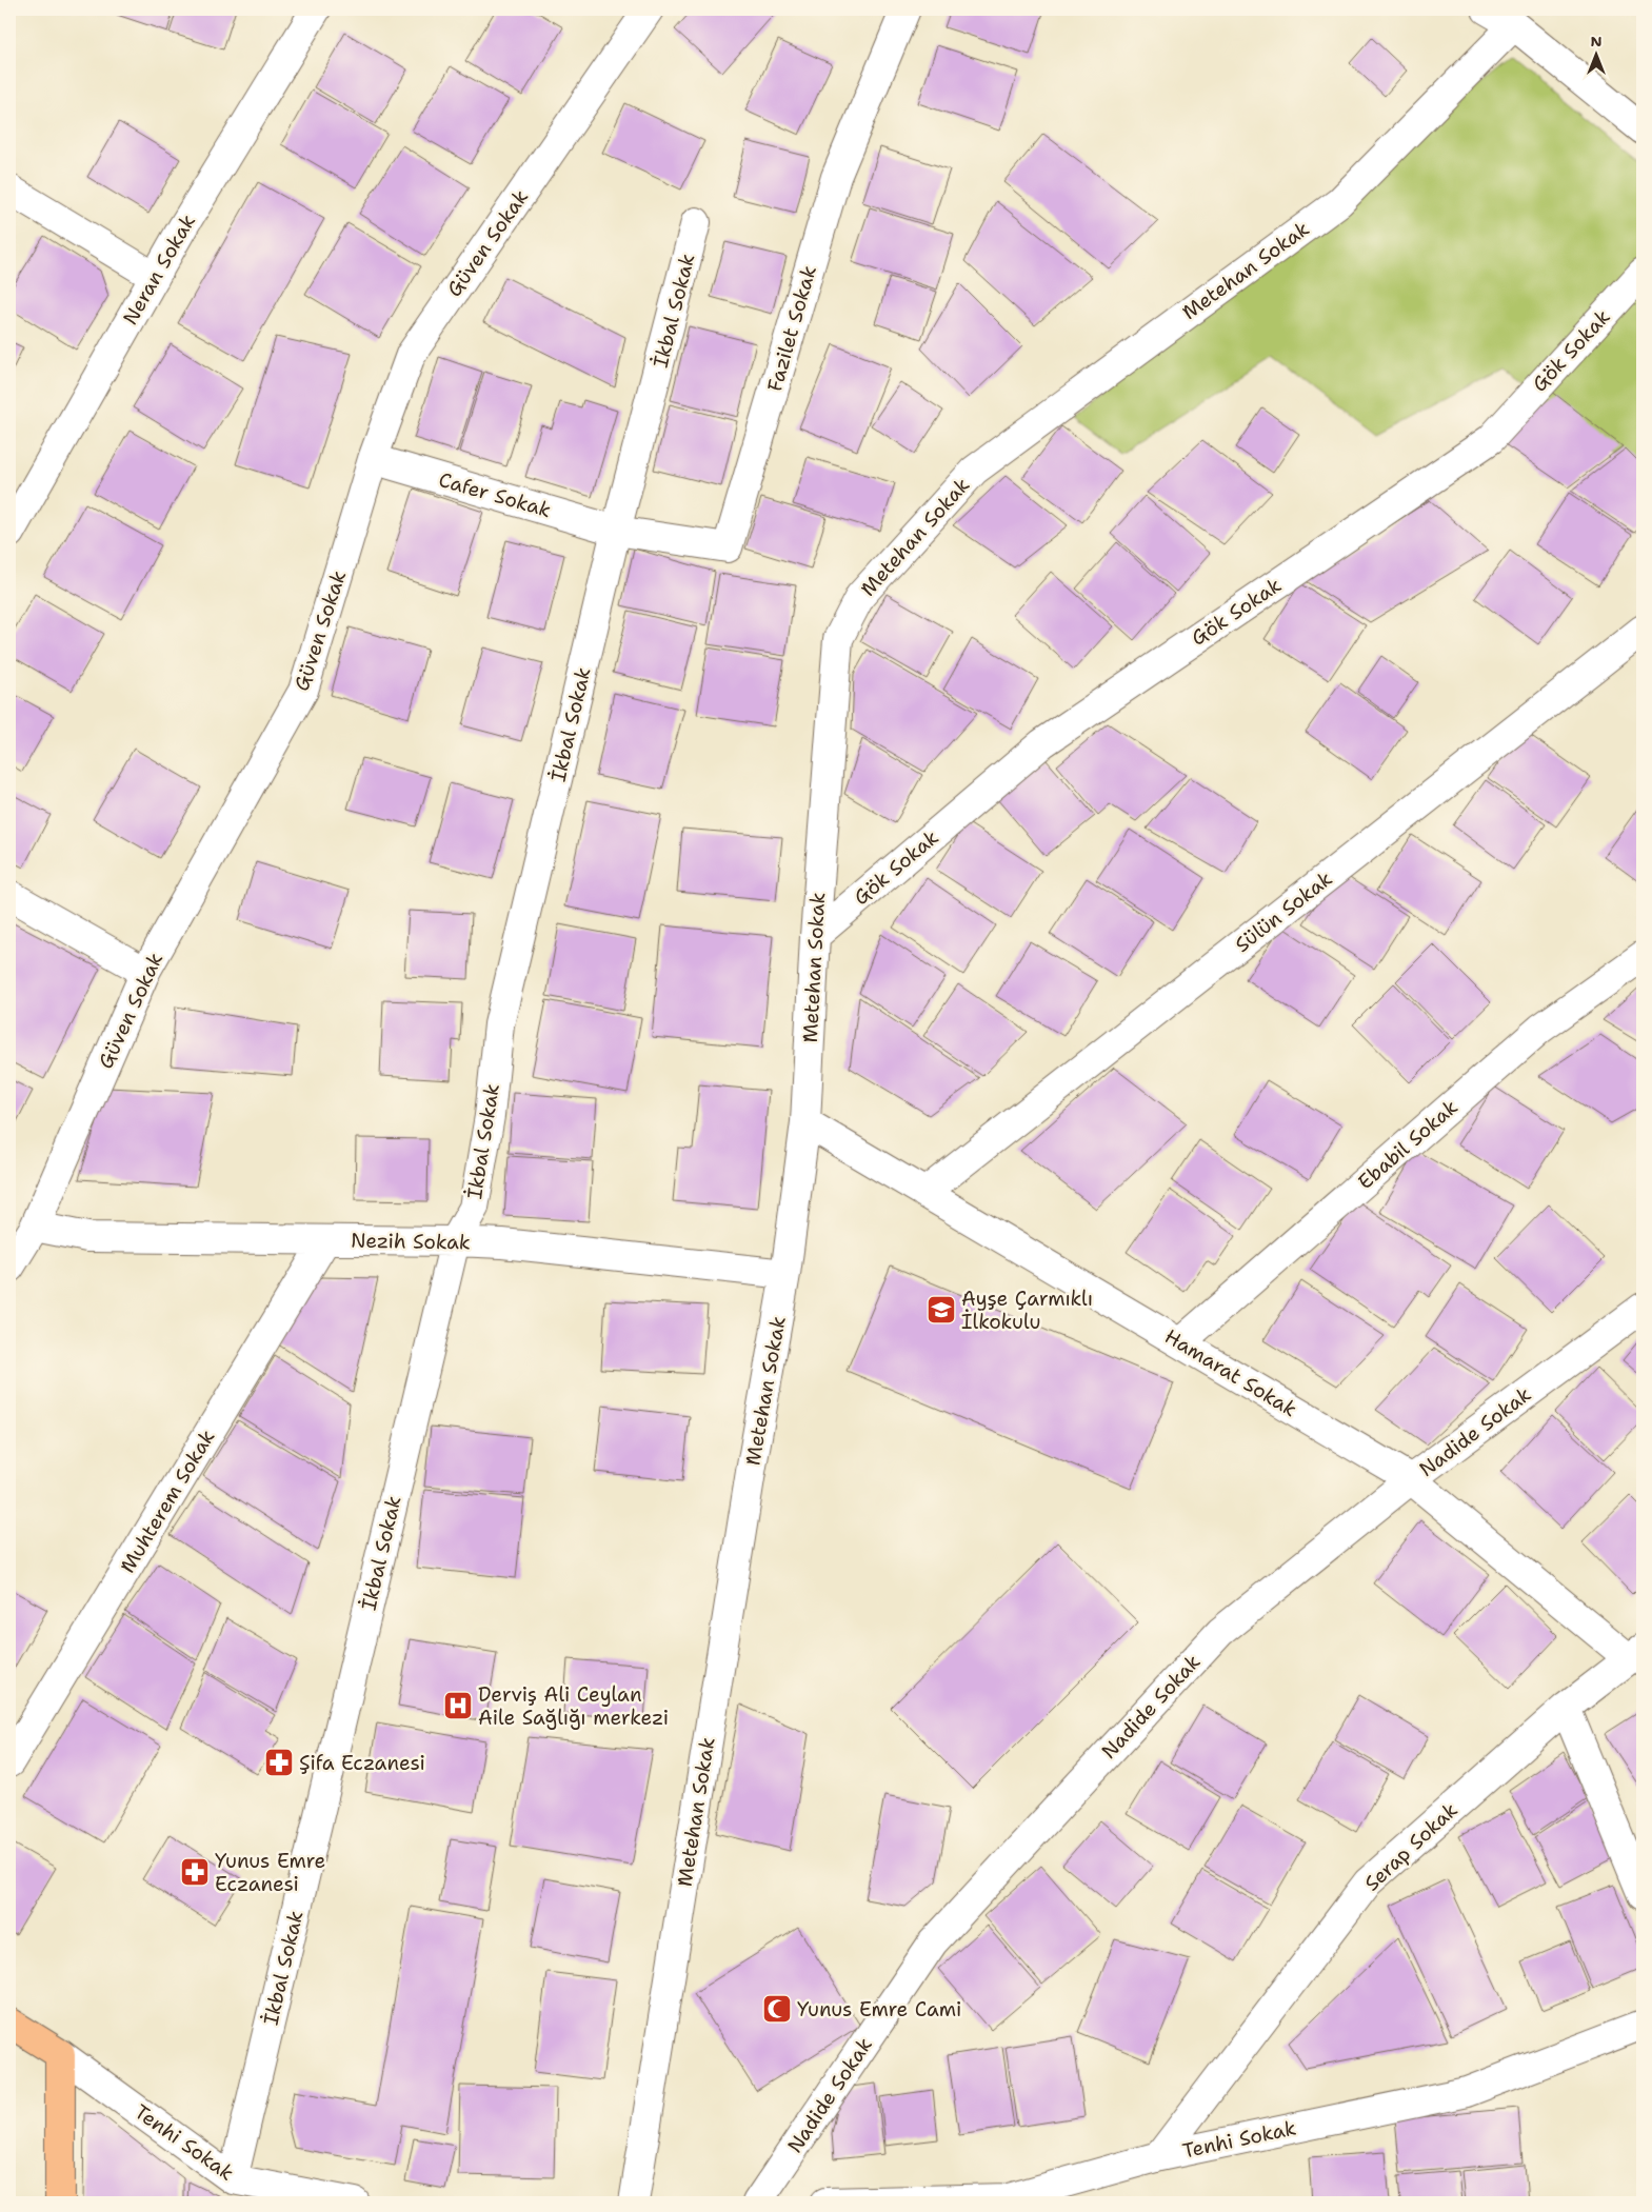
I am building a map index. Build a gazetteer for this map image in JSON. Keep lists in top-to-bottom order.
{
  "streets": {
    "street": [
      "Güven Sokak",
      "Neran Sokak",
      "Metehan Sokak",
      "İkbal Sokak",
      "Fazilet Sokak",
      "Gök Sokak",
      "Cafer Sokak",
      "Sülün Sokak",
      "Ebabil Sokak",
      "Nezih Sokak",
      "Hamarat Sokak",
      "Nadide Sokak",
      "Muhterem Sokak",
      "Serap Sokak",
      "Tenhi Sokak"
    ]
  },
  "crossings": [
    ["Güven Sokak", "Cafer Sokak"],
    ["Güven Sokak", "Nezih Sokak"],
    ["Metehan Sokak", "Gök Sokak"],
    ["Metehan Sokak", "Nezih Sokak"],
    ["Metehan Sokak", "Hamarat Sokak"],
    ["İkbal Sokak", "Fazilet Sokak"],
    ["İkbal Sokak", "Cafer Sokak"],
    ["İkbal Sokak", "Nezih Sokak"],
    ["İkbal Sokak", "Tenhi Sokak"],
    ["Fazilet Sokak", "Cafer Sokak"],
    ["Sülün Sokak", "Hamarat Sokak"],
    ["Ebabil Sokak", "Hamarat Sokak"],
    ["Nezih Sokak", "Muhterem Sokak"],
    ["Hamarat Sokak", "Nadide Sokak"],
    ["Hamarat Sokak", "Serap Sokak"],
    ["Serap Sokak", "Tenhi Sokak"]
  ],
  "places": {
    "school or university": ["Ayşe Çarmıklı İlkokulu"],
    "hospital": ["Derviş Ali Ceylan Aile Sağlığı merkezi"],
    "pharmacy": ["Şifa Eczanesi", "Yunus Emre Eczanesi"],
    "mosque": ["Yunus Emre Cami"]
  },
  "north": "top"
}
